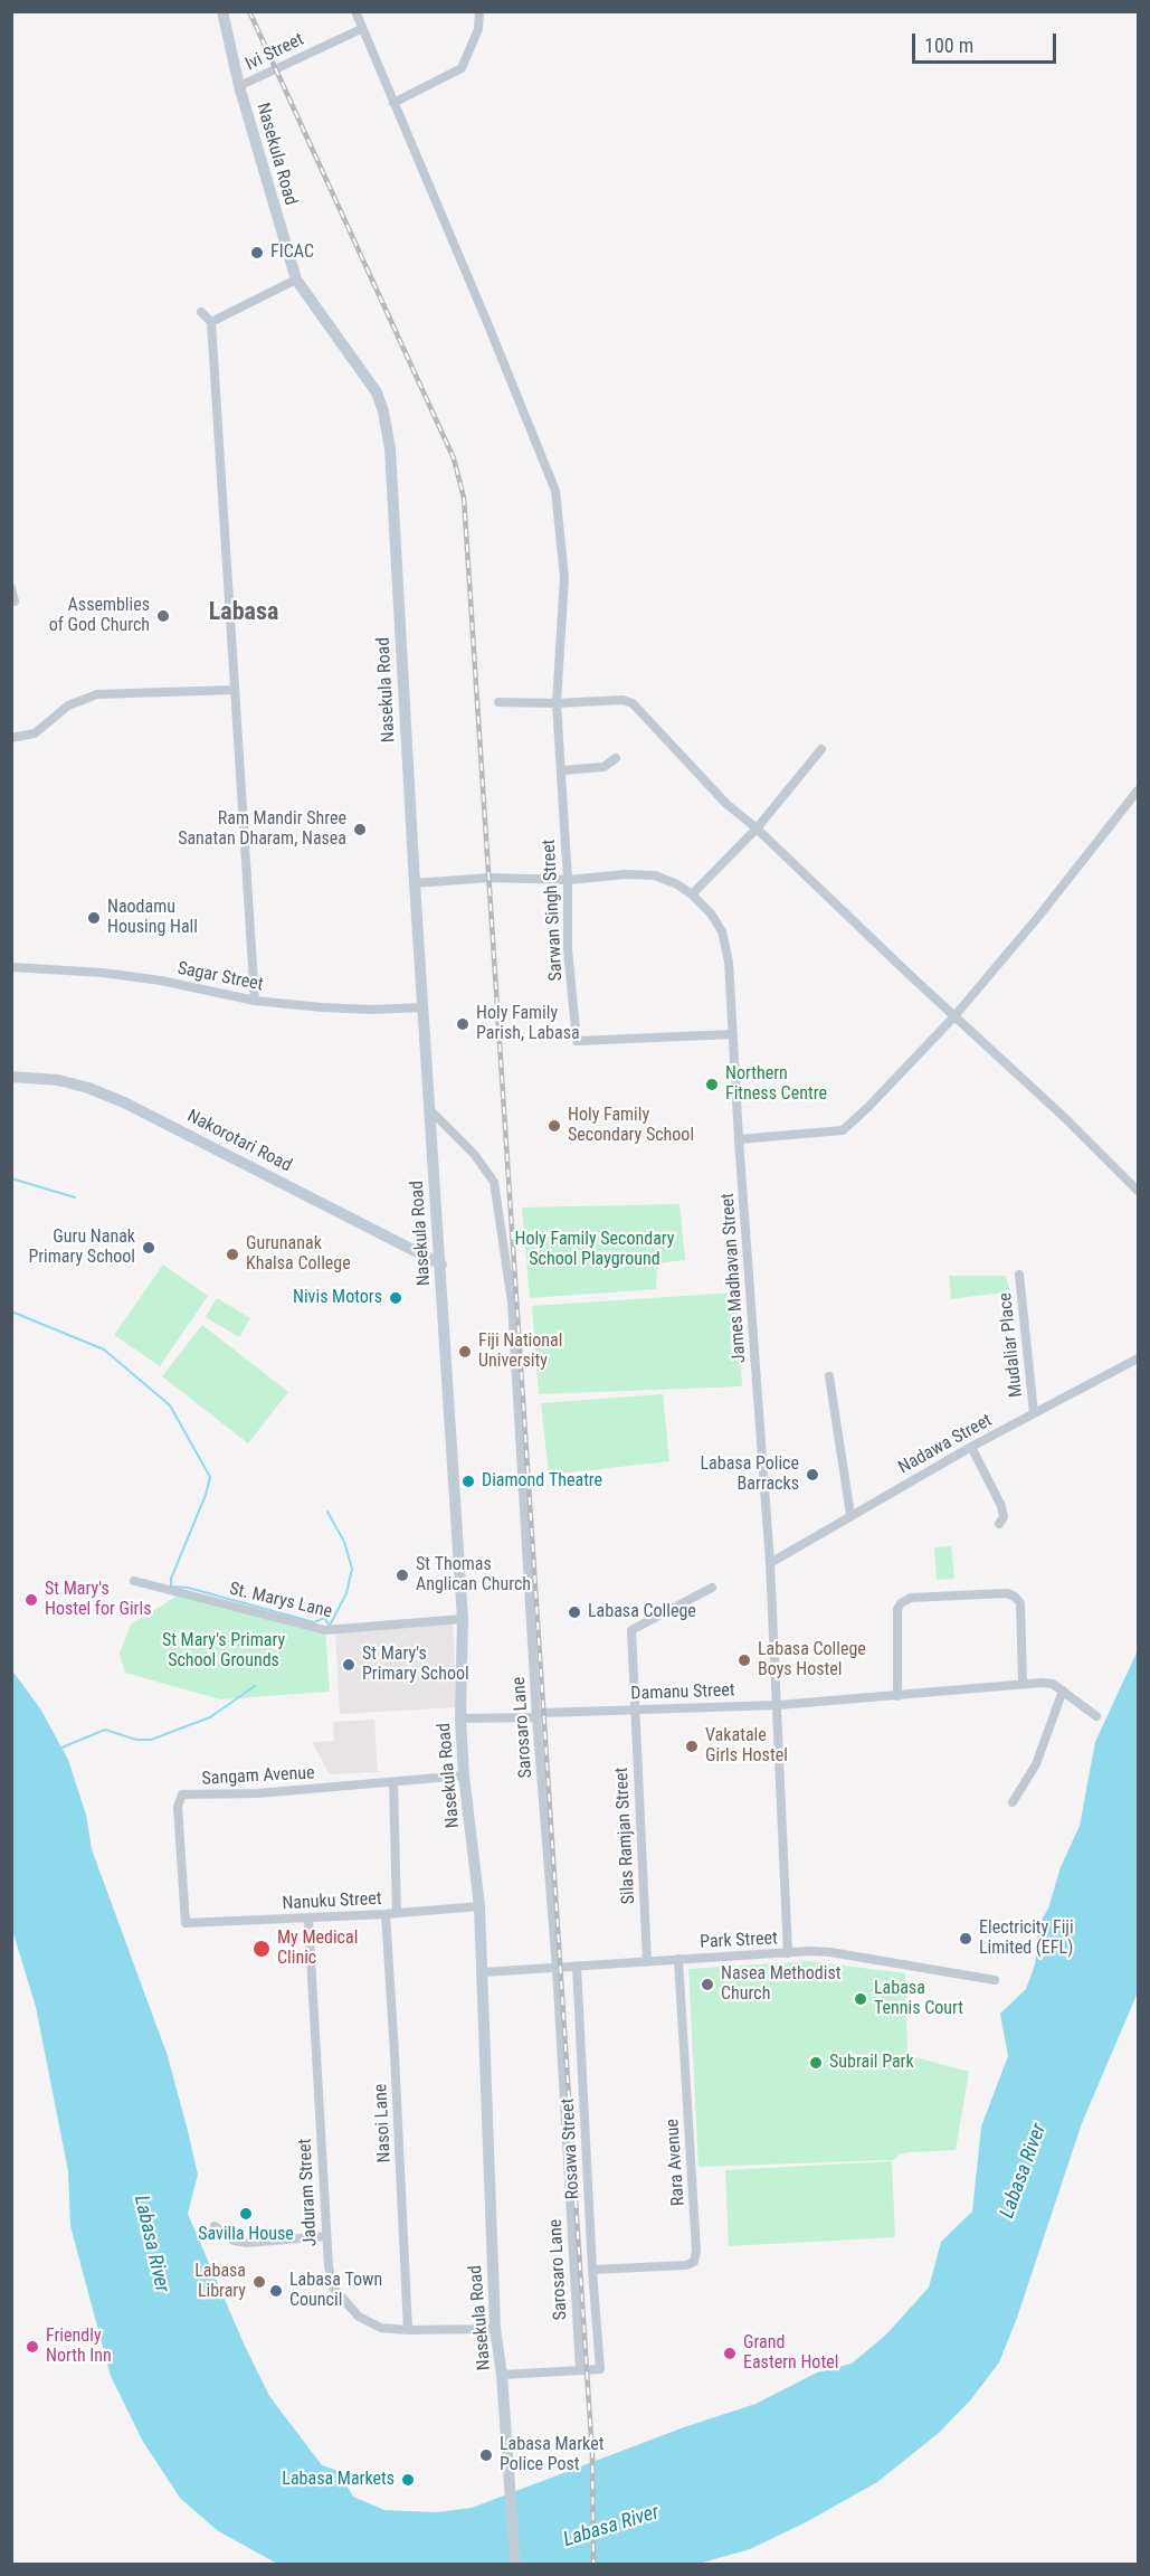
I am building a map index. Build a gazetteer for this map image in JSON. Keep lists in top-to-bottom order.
{
  "streets": {
    "main road": ["Nasekula Road", "Nakorotari Road"],
    "street": [
      "Ivi Street",
      "Sarwan Singh Street",
      "Sagar Street",
      "James Madhavan Street",
      "Mudaliar Place",
      "Nadawa Street",
      "St. Marys Lane",
      "Damanu Street",
      "Sarosaro Lane",
      "Sangam Avenue",
      "Silas Ramjan Street",
      "Nanuku Street",
      "Park Street",
      "Nasoi Lane",
      "Rosawa Street",
      "Rara Avenue",
      "Jaduram Street"
    ]
  },
  "crossings": [
    ["Ivi Street", "Nasekula Road"],
    ["Ivi Street", "Sarwan Singh Street"],
    ["Nasekula Road", "Sagar Street"],
    ["Nasekula Road", "Nakorotari Road"],
    ["Nasekula Road", "James Madhavan Street"],
    ["Nasekula Road", "St. Marys Lane"],
    ["Nasekula Road", "Damanu Street"],
    ["Nasekula Road", "Sarosaro Lane"],
    ["Nasekula Road", "Sangam Avenue"],
    ["Nasekula Road", "Nanuku Street"],
    ["Nasekula Road", "Park Street"],
    ["Nasekula Road", "Jaduram Street"],
    ["Sarwan Singh Street", "James Madhavan Street"],
    ["James Madhavan Street", "Nadawa Street"],
    ["James Madhavan Street", "Damanu Street"],
    ["James Madhavan Street", "Park Street"],
    ["Mudaliar Place", "Nadawa Street"],
    ["Damanu Street", "Sarosaro Lane"],
    ["Damanu Street", "Silas Ramjan Street"],
    ["Sarosaro Lane", "Park Street"],
    ["Sarosaro Lane", "Rosawa Street"],
    ["Sangam Avenue", "Nanuku Street"],
    ["Silas Ramjan Street", "Park Street"],
    ["Nanuku Street", "Nasoi Lane"],
    ["Nanuku Street", "Jaduram Street"],
    ["Park Street", "Rosawa Street"],
    ["Park Street", "Rara Avenue"],
    ["Nasoi Lane", "Jaduram Street"],
    ["Rosawa Street", "Rara Avenue"]
  ],
  "districts": ["Labasa"],
  "water": ["Labasa River"],
  "parks": ["Holy Family Secondary School Playground", "St Mary's Primary School Grounds"],
  "places": [
    "FICAC",
    "Assemblies of God Church",
    "Ram Mandir Shree Sanatan Dharam, Nasea",
    "Naodamu Housing Hall",
    "Holy Family Parish, Labasa",
    "Northern Fitness Centre",
    "Holy Family Secondary School",
    "Guru Nanak Primary School",
    "Gurunanak Khalsa College",
    "Nivis Motors",
    "Fiji National University",
    "Labasa Police Barracks",
    "Diamond Theatre",
    "St Thomas Anglican Church",
    "St Mary's Hostel for Girls",
    "Labasa College",
    "Labasa College Boys Hostel",
    "St Mary's Primary School",
    "Vakatale Girls Hostel",
    "Electricity Fiji Limited (EFL)",
    "My Medical Clinic",
    "Nasea Methodist Church",
    "Labasa Tennis Court",
    "Subrail Park",
    "Savilla House",
    "Labasa Library",
    "Labasa Town Council",
    "Friendly North Inn",
    "Grand Eastern Hotel",
    "Labasa Market Police Post",
    "Labasa Markets"
  ],
  "scale_bar": "100 m"
}
